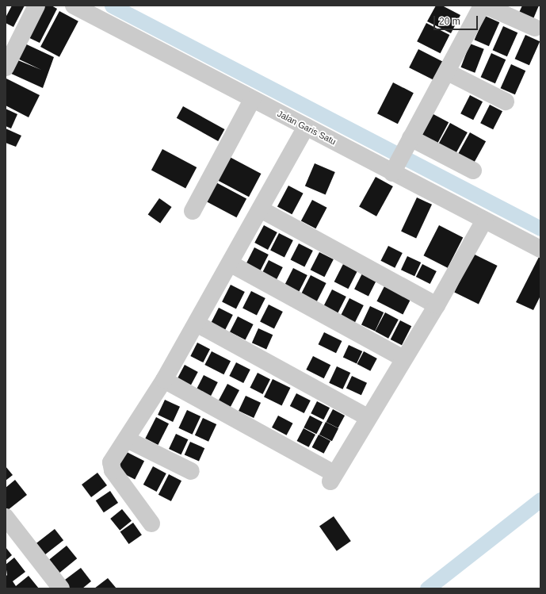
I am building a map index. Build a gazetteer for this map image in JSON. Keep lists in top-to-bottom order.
{
  "streets": {
    "street": ["Jalan Garis Satu"]
  },
  "scale_bar": "20 m"
}
